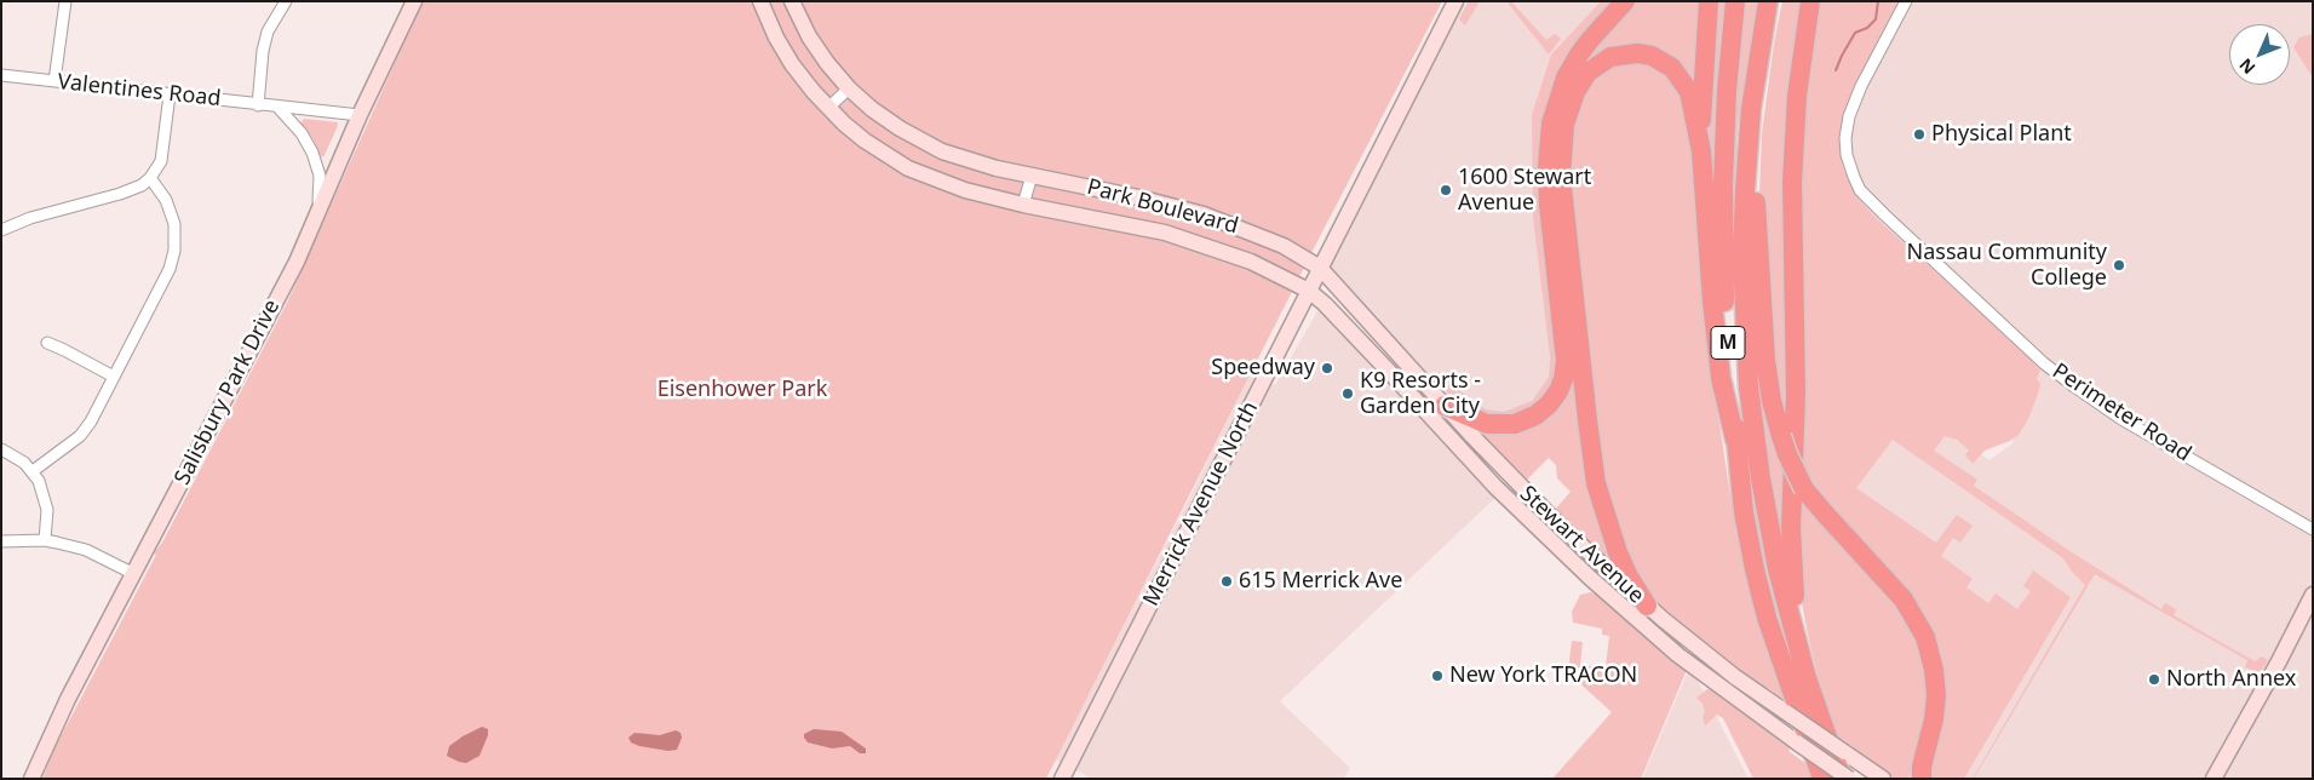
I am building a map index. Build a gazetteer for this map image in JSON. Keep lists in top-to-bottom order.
{
  "streets": {
    "highway": ["M"],
    "main road": [
      "Park Boulevard",
      "Salisbury Park Drive",
      "Merrick Avenue North",
      "Stewart Avenue"
    ],
    "street": ["Valentines Road", "Perimeter Road"]
  },
  "crossings": [
    ["Valentines Road", "Salisbury Park Drive"],
    ["Park Boulevard", "Merrick Avenue North"],
    ["Park Boulevard", "Stewart Avenue"],
    ["Merrick Avenue North", "Stewart Avenue"]
  ],
  "parks": ["Eisenhower Park"],
  "places": [
    "Physical Plant",
    "1600 Stewart Avenue",
    "Nassau Community College",
    "Speedway",
    "K9 Resorts - Garden City",
    "615 Merrick Ave",
    "New York TRACON",
    "North Annex"
  ],
  "north": "bottom left"
}
